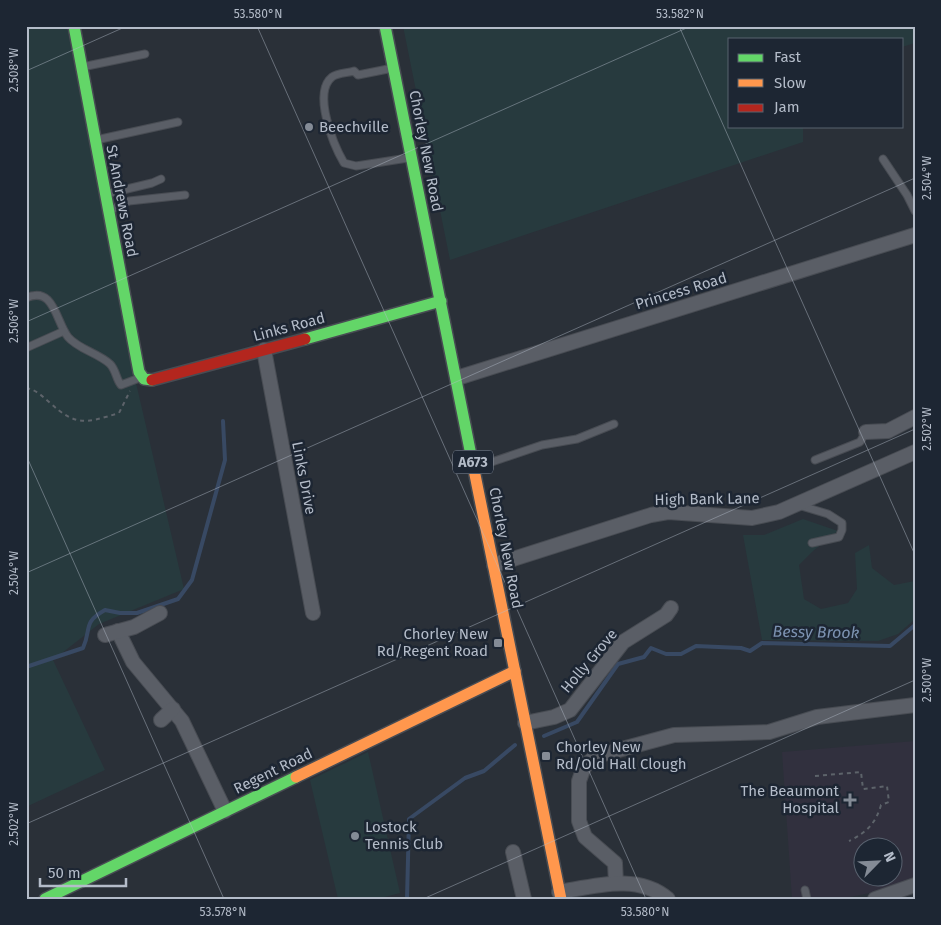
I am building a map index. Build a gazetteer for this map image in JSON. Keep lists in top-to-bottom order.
{
  "streets": {
    "main road": [
      "Chorley New Road",
      "St Andrews Road",
      "Links Road",
      "A673",
      "Regent Road"
    ],
    "street": [
      "Princess Road",
      "Links Drive",
      "High Bank Lane",
      "Holly Grove"
    ]
  },
  "crossings": [
    ["Chorley New Road", "Princess Road"],
    ["Chorley New Road", "Links Road"],
    ["Chorley New Road", "High Bank Lane"],
    ["Chorley New Road", "Holly Grove"],
    ["Chorley New Road", "Regent Road"],
    ["St Andrews Road", "Links Road"],
    ["Links Road", "Links Drive"]
  ],
  "water": ["Bessy Brook"],
  "places": {
    "other": ["Beechville", "Lostock Tennis Club"],
    "transit": ["Chorley New Rd/Regent Road", "Chorley New Rd/Old Hall Clough"],
    "health": ["The Beaumont Hospital"]
  },
  "legend": ["Fast", "Slow", "Jam"],
  "scale_bar": "50 m",
  "north": "top right",
  "coordinates": [
    "53.580°N",
    "53.582°N",
    "2.508°W",
    "2.504°W",
    "2.506°W",
    "2.502°W",
    "2.500°W",
    "53.578°N"
  ]
}
